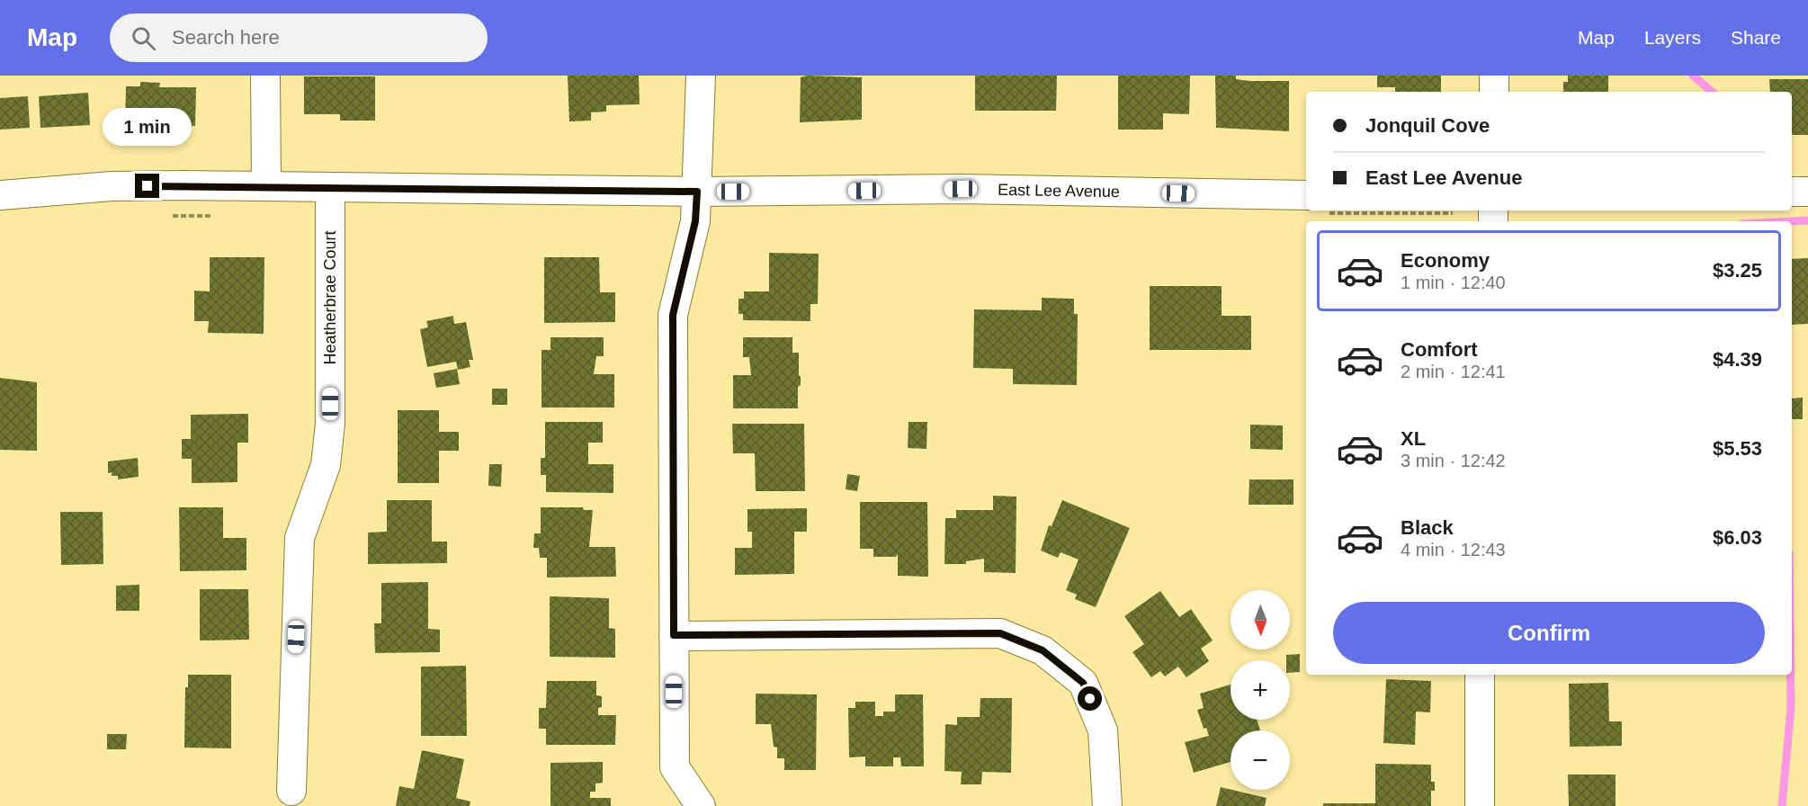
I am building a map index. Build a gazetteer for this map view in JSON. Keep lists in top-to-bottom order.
{
  "streets": {
    "street": ["East Lee Avenue", "Heatherbrae Court"]
  },
  "crossings": [
    ["East Lee Avenue", "Heatherbrae Court"]
  ],
  "north": "bottom",
  "page": {
    "header": "Map",
    "search": "Search here",
    "nav": ["Map", "Layers", "Share"],
    "banner": ["Jonquil Cove", "East Lee Avenue"],
    "bubble": "1 min",
    "list": [
      {
        "name": "Economy",
        "note": "1 min · 12:40",
        "value": "$3.25"
      },
      {
        "name": "Comfort",
        "note": "2 min · 12:41",
        "value": "$4.39"
      },
      {
        "name": "XL",
        "note": "3 min · 12:42",
        "value": "$5.53"
      },
      {
        "name": "Black",
        "note": "4 min · 12:43",
        "value": "$6.03"
      }
    ],
    "map_buttons": ["+", "−"],
    "buttons": "Confirm"
  }
}
